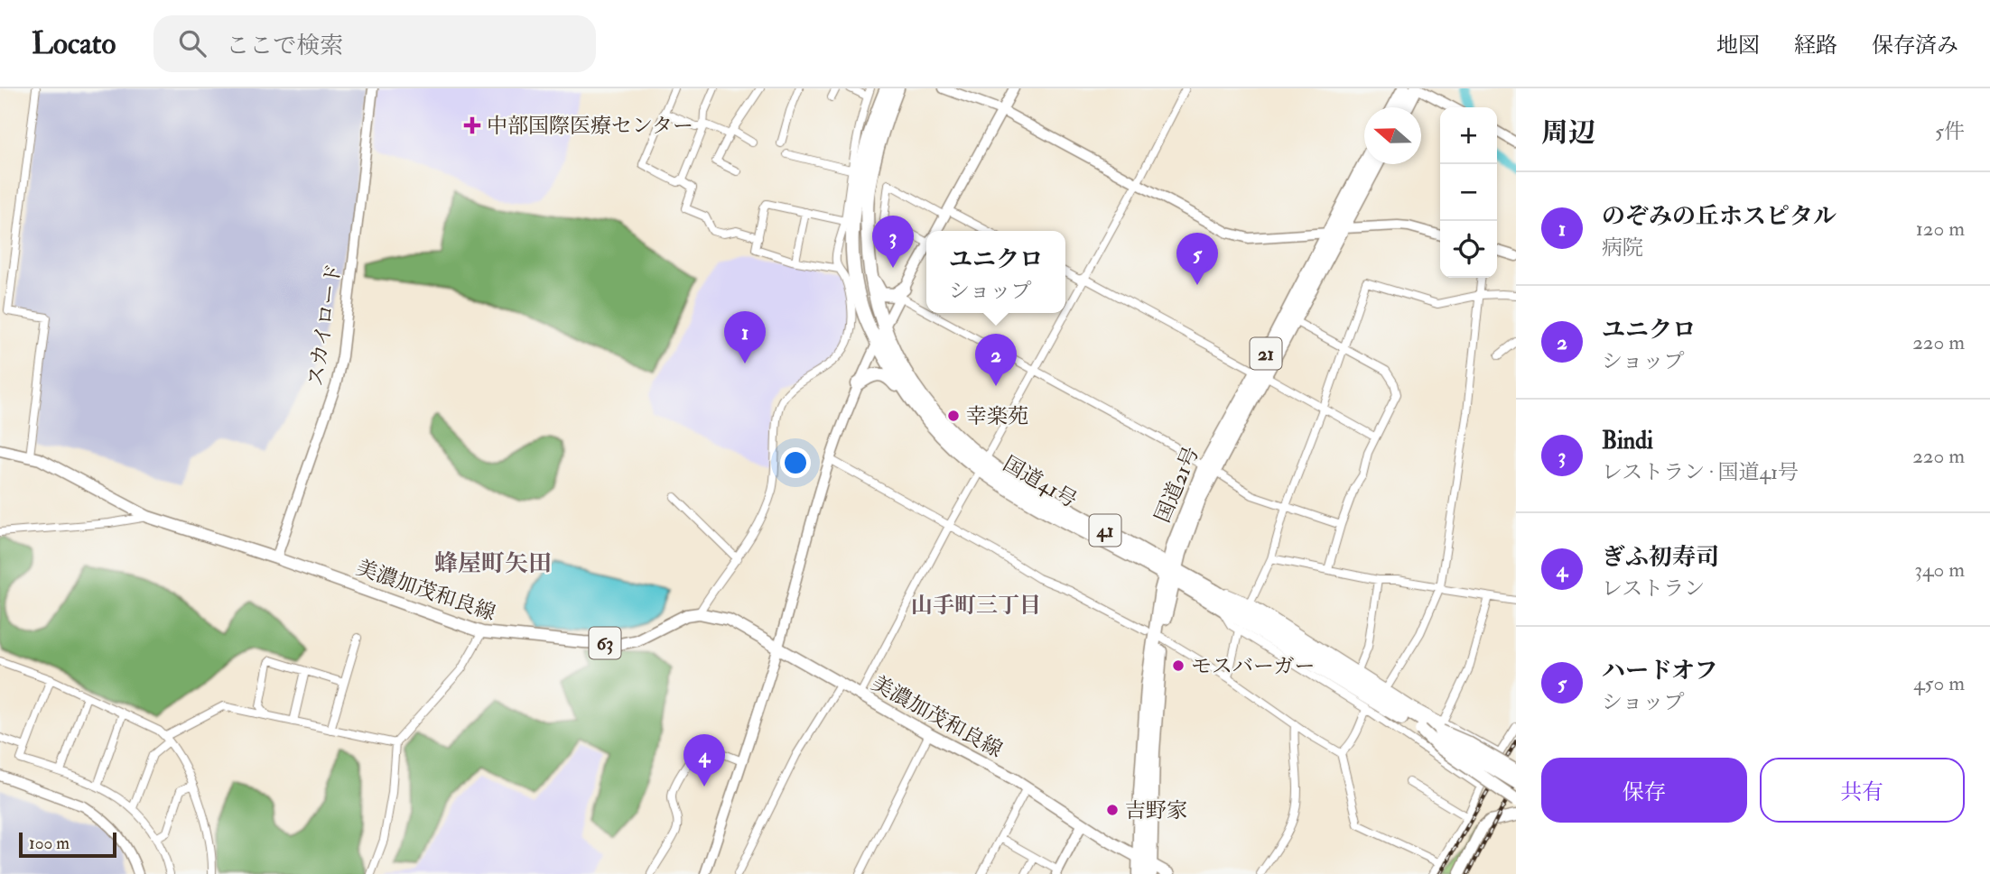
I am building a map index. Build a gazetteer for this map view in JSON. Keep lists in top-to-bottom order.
{
  "streets": {
    "highway": [
      "21",
      "国道41号",
      "国道21号",
      "41"
    ],
    "main road": ["美濃加茂和良線", "63"],
    "street": ["スカイロード"]
  },
  "crossings": [
    ["スカイロード", "美濃加茂和良線"],
    ["国道41号", "国道21号"],
    ["国道21号", "美濃加茂和良線"]
  ],
  "districts": ["蜂屋町矢田", "山手町三丁目"],
  "places": {
    "health": ["中部国際医療センター"],
    "other": ["幸楽苑", "モスバーガー", "吉野家"]
  },
  "scale_bar": "100 m",
  "north": "left",
  "page": {
    "header": "Locato",
    "search": "ここで検索",
    "nav": ["地図", "経路", "保存済み"],
    "heading": ["周辺", "5件"],
    "map_buttons": ["+", "−"],
    "list": [
      {
        "mark": "1",
        "name": "のぞみの丘ホスピタル",
        "note": "病院",
        "value": "120 m"
      },
      {
        "mark": "2",
        "name": "ユニクロ",
        "note": "ショップ",
        "value": "220 m"
      },
      {
        "mark": "3",
        "name": "Bindi",
        "note": "レストラン · 国道41号",
        "value": "220 m"
      },
      {
        "mark": "4",
        "name": "ぎふ初寿司",
        "note": "レストラン",
        "value": "340 m"
      },
      {
        "mark": "5",
        "name": "ハードオフ",
        "note": "ショップ",
        "value": "450 m"
      }
    ],
    "pins": [
      "3",
      "5",
      "1",
      "2",
      "4"
    ],
    "popup": ["ユニクロ", "ショップ"],
    "buttons": ["保存", "共有"],
    "scale": "100 m"
  }
}
